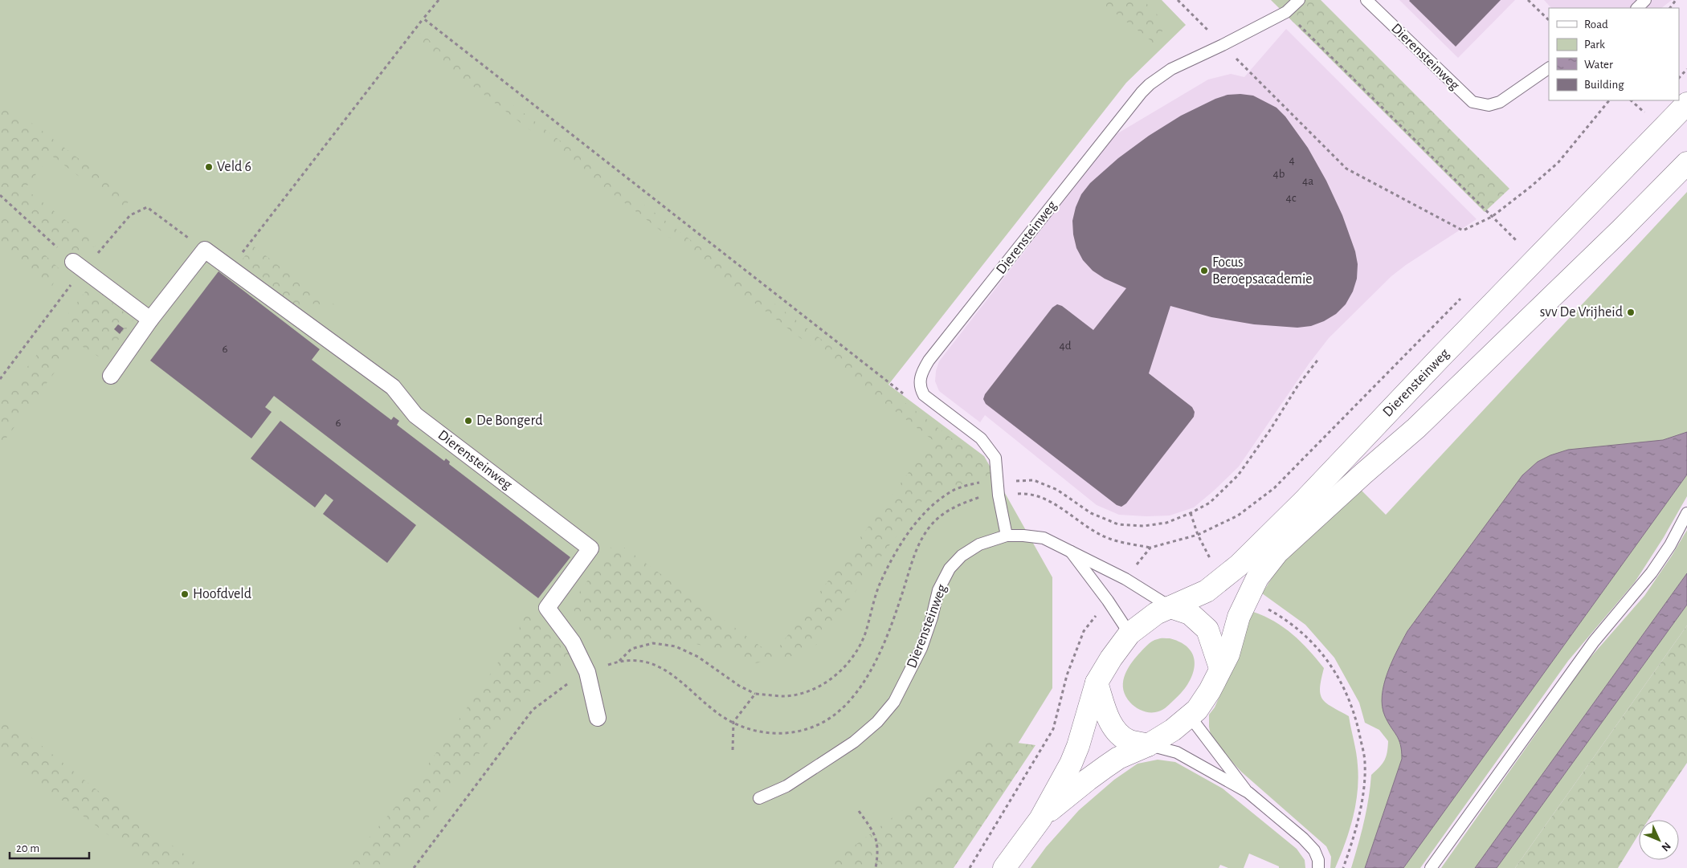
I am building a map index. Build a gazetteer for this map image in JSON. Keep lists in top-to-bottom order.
{
  "streets": {
    "main road": ["Dierensteinweg"]
  },
  "places": [
    "Veld 6",
    "Focus Beroepsacademie",
    "svv De Vrijheid",
    "De Bongerd",
    "Hoofdveld"
  ],
  "house_numbers": [
    "4",
    "4b",
    "4a",
    "4c",
    "4d",
    "6",
    "6"
  ],
  "legend": [
    "Road",
    "Park",
    "Water",
    "Building"
  ],
  "scale_bar": "20 m",
  "north": "bottom right"
}
